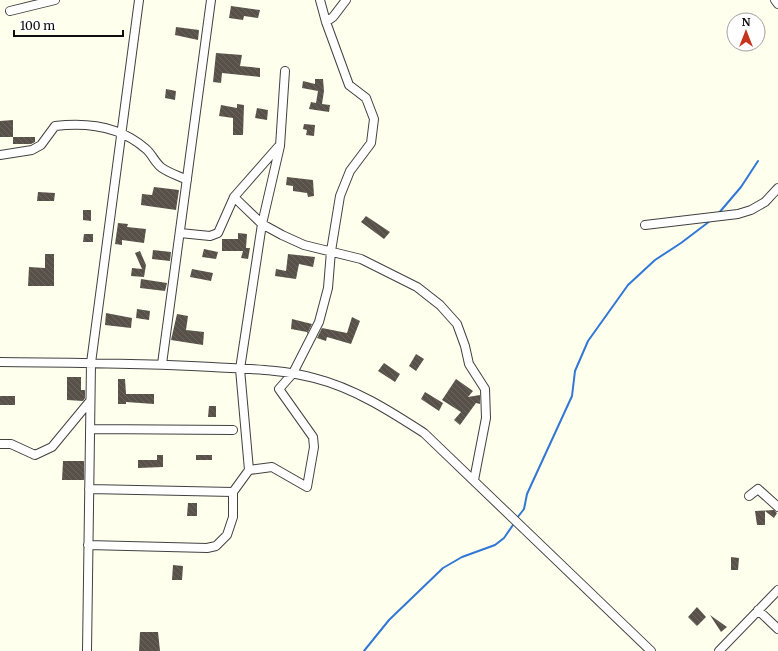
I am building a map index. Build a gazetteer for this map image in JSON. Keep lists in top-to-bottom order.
{
  "scale_bar": "100 m",
  "north": "top"
}
